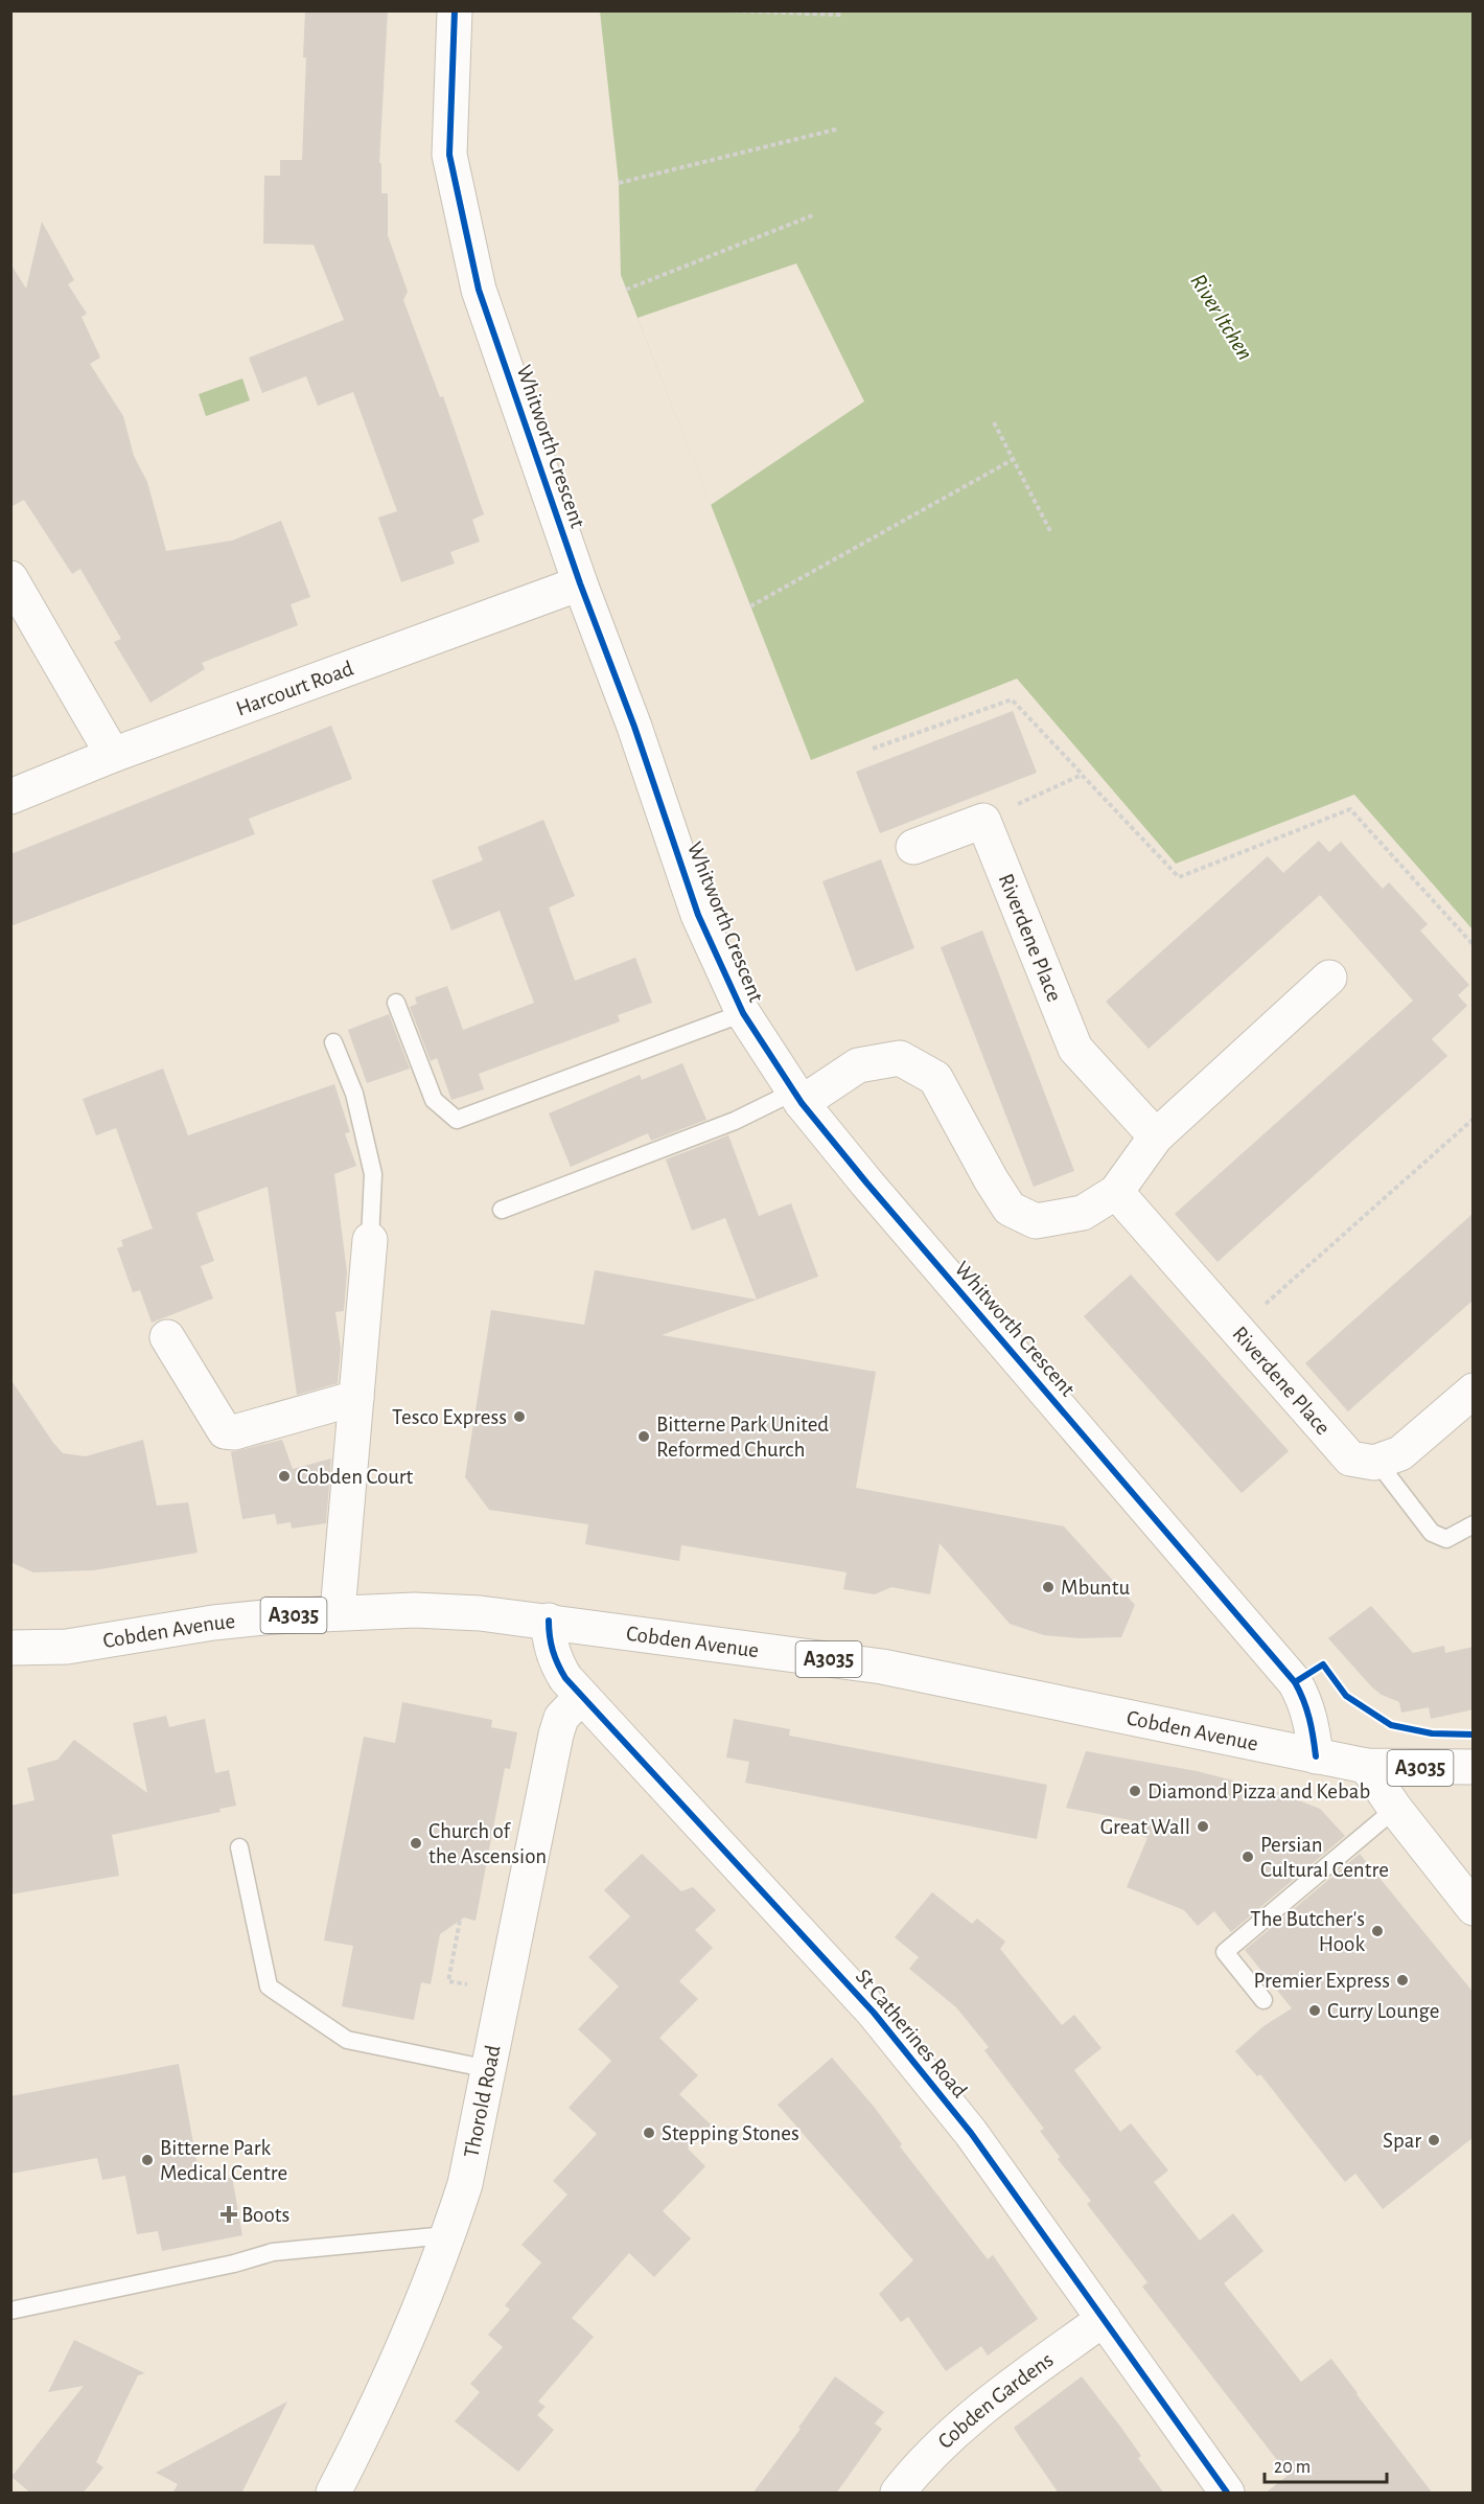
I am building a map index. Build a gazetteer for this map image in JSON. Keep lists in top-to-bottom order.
{
  "streets": {
    "street": [
      "Whitworth Crescent",
      "Harcourt Road",
      "Riverdene Place",
      "A3035",
      "Cobden Avenue",
      "St Catherines Road",
      "Thorold Road",
      "Cobden Gardens"
    ]
  },
  "crossings": [
    ["Whitworth Crescent", "Harcourt Road"],
    ["Whitworth Crescent", "Cobden Avenue"],
    ["A3035", "Cobden Avenue"],
    ["Cobden Avenue", "St Catherines Road"],
    ["St Catherines Road", "Thorold Road"],
    ["St Catherines Road", "Cobden Gardens"]
  ],
  "water": ["River Itchen"],
  "places": {
    "other": [
      "Tesco Express",
      "Bitterne Park United Reformed Church",
      "Cobden Court",
      "Mbuntu",
      "Diamond Pizza and Kebab",
      "Great Wall",
      "Church of the Ascension",
      "Persian Cultural Centre",
      "The Butcher's Hook",
      "Premier Express",
      "Curry Lounge",
      "Stepping Stones",
      "Spar",
      "Bitterne Park Medical Centre"
    ],
    "health": ["Boots"]
  },
  "scale_bar": "20 m"
}
